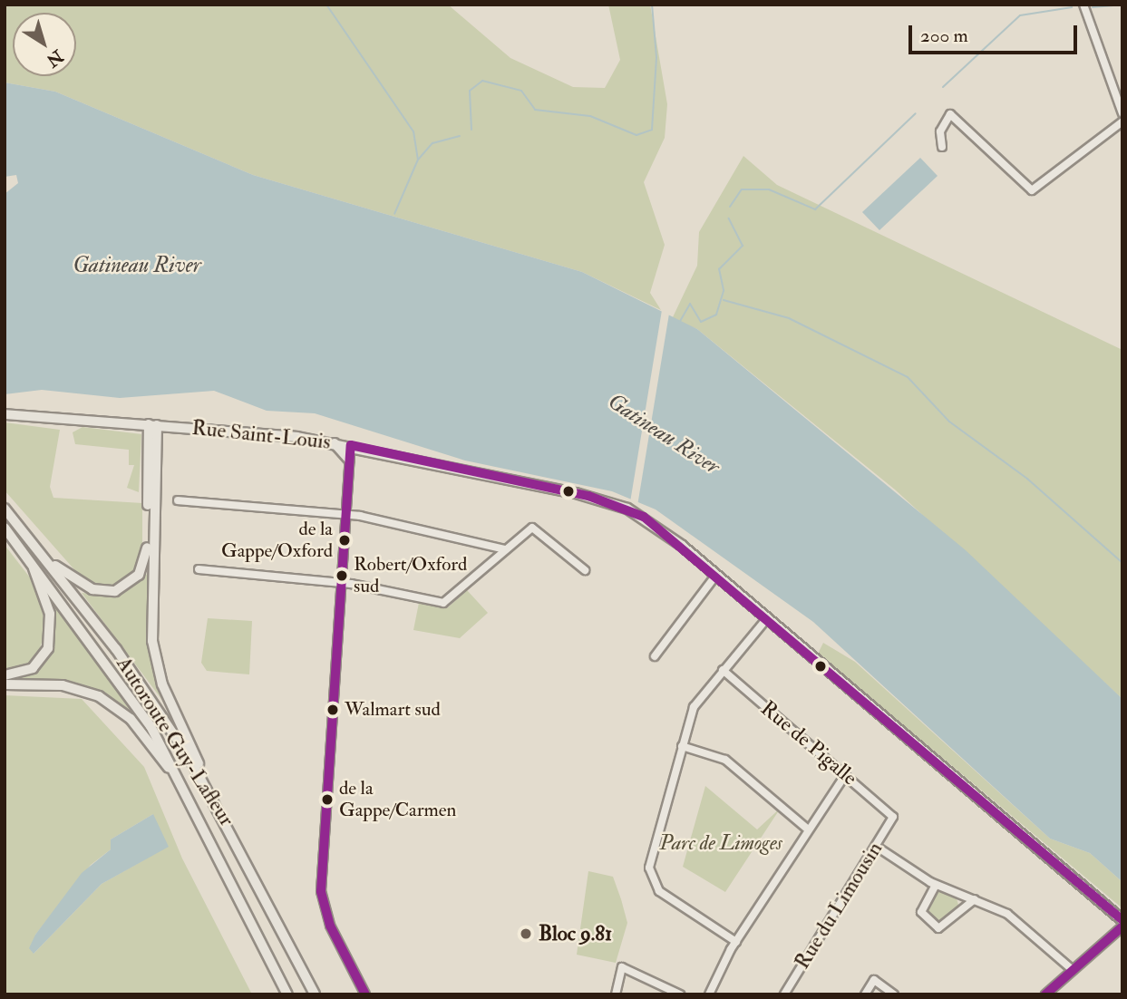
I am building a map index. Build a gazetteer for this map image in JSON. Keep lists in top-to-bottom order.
{
  "streets": {
    "highway": ["Autoroute Guy-Lafleur"],
    "main road": ["Rue Saint-Louis"],
    "street": ["Rue de Pigalle", "Rue du Limousin"]
  },
  "crossings": [
    ["Rue de Pigalle", "Rue du Limousin"]
  ],
  "water": ["Gatineau River"],
  "parks": ["Parc de Limoges"],
  "places": [
    "de la Gappe/Oxford",
    "Robert/Oxford sud",
    "Walmart sud",
    "de la Gappe/Carmen",
    "Bloc 9.81"
  ],
  "scale_bar": "200 m",
  "north": "bottom right"
}
